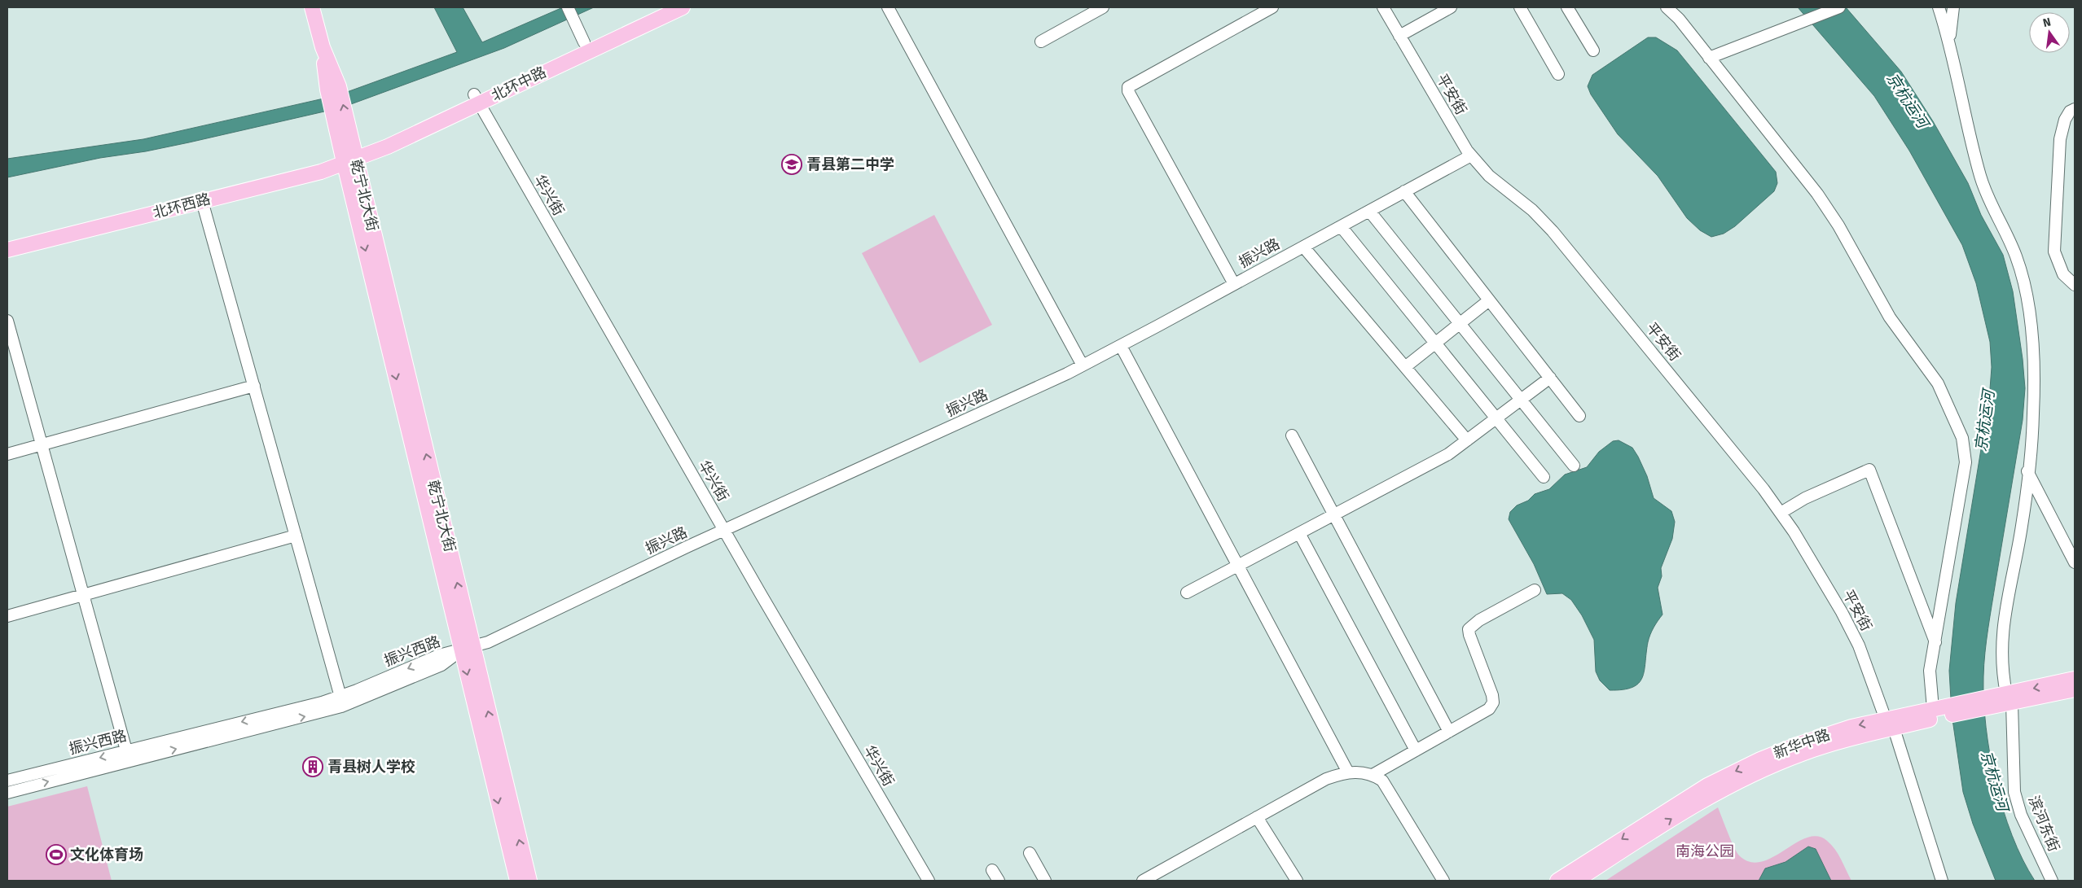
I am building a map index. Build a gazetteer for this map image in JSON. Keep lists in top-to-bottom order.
{
  "streets": {
    "main road": [
      "北环中路",
      "乾宁北大街",
      "北环西路",
      "新华中路"
    ],
    "street": [
      "平安街",
      "华兴街",
      "振兴路",
      "振兴西路",
      "滨河东街"
    ]
  },
  "crossings": [
    ["北环中路", "乾宁北大街"],
    ["北环中路", "华兴街"],
    ["北环中路", "北环西路"],
    ["平安街", "振兴路"],
    ["平安街", "新华中路"],
    ["乾宁北大街", "北环西路"],
    ["乾宁北大街", "振兴路"],
    ["乾宁北大街", "振兴西路"],
    ["华兴街", "振兴路"],
    ["振兴路", "振兴西路"],
    ["新华中路", "滨河东街"]
  ],
  "water": ["京杭运河"],
  "parks": ["南海公园"],
  "places": {
    "school or university": ["青县第二中学"],
    "building": ["青县树人学校"],
    "sports": ["文化体育场"]
  },
  "north": "top"
}
